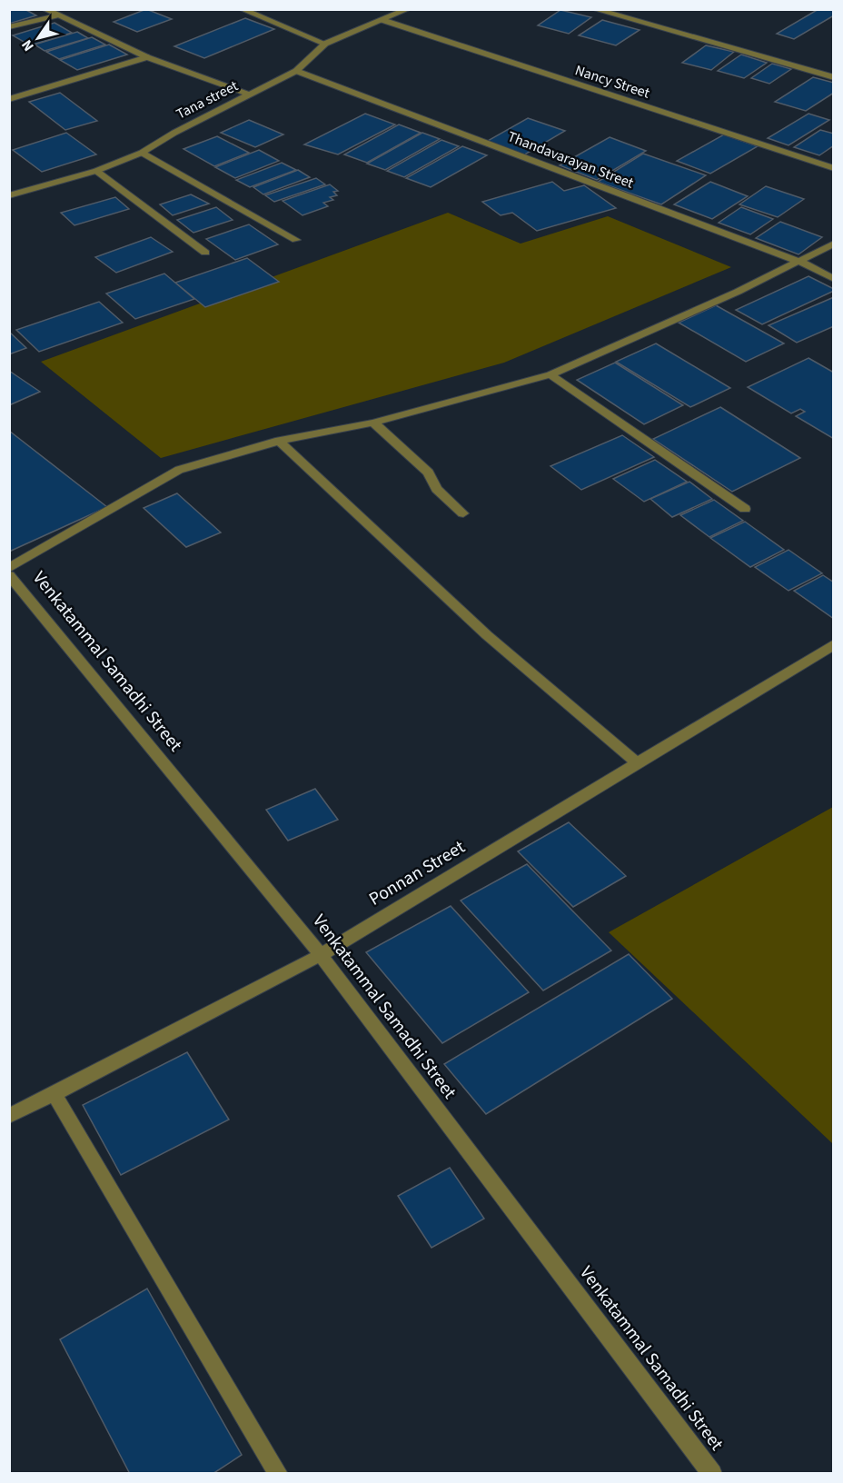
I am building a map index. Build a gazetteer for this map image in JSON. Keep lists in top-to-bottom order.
{
  "streets": {
    "street": [
      "Nancy Street",
      "Tana street",
      "Thandavarayan Street",
      "Venkatammal Samadhi Street",
      "Ponnan Street"
    ]
  },
  "crossings": [
    ["Nancy Street", "Tana street"],
    ["Tana street", "Thandavarayan Street"],
    ["Venkatammal Samadhi Street", "Ponnan Street"]
  ],
  "north": "bottom left"
}
